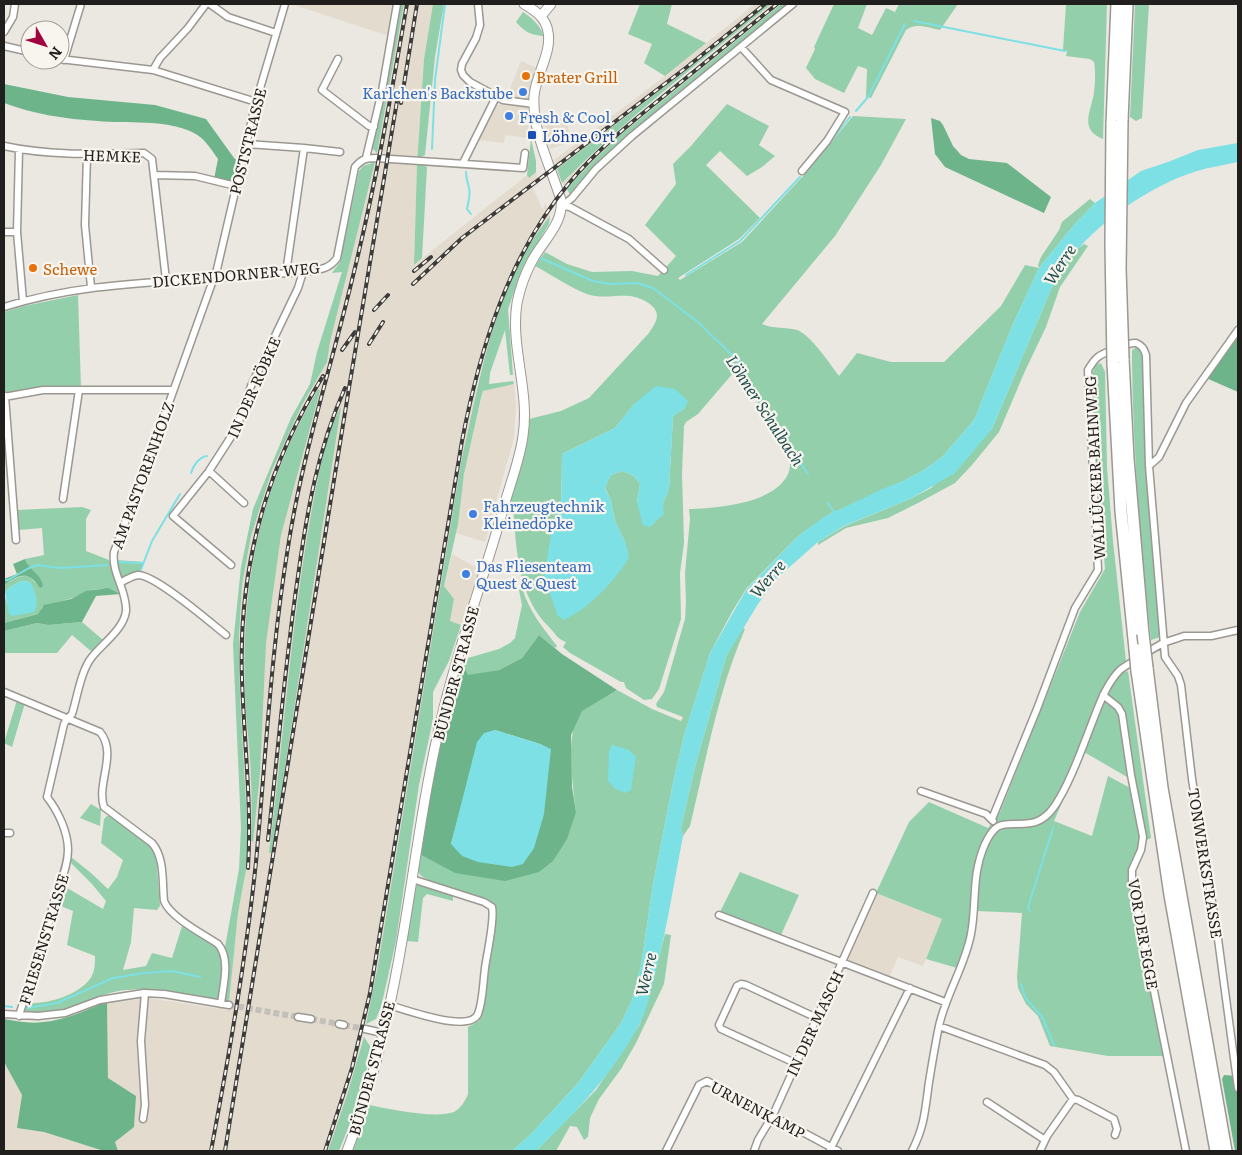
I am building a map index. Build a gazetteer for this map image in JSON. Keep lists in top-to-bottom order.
{
  "streets": {
    "main road": ["BÜNDER STRASSE"],
    "street": [
      "POSTSTRASSE",
      "HEMKE",
      "DICKENDORNER WEG",
      "IN DER RÖBKE",
      "WALLÜCKER BAHNWEG",
      "AM PASTORENHOLZ",
      "TONWERKSTRASSE",
      "VOR DER EGGE",
      "FRIESENSTRASSE",
      "IN DER MASCH",
      "URNENKAMP"
    ]
  },
  "crossings": [
    ["POSTSTRASSE", "HEMKE"],
    ["POSTSTRASSE", "DICKENDORNER WEG"],
    ["POSTSTRASSE", "AM PASTORENHOLZ"],
    ["DICKENDORNER WEG", "IN DER RÖBKE"],
    ["DICKENDORNER WEG", "AM PASTORENHOLZ"],
    ["WALLÜCKER BAHNWEG", "TONWERKSTRASSE"],
    ["AM PASTORENHOLZ", "FRIESENSTRASSE"],
    ["IN DER MASCH", "URNENKAMP"]
  ],
  "water": ["Werre", "Löhner Schulbach"],
  "places": {
    "other": [
      "Brater Grill",
      "Karlchen's Backstube",
      "Fresh & Cool",
      "Schewe",
      "Fahrzeugtechnik Kleinedöpke",
      "Das Fliesenteam Quest & Quest"
    ],
    "transit": ["Löhne Ort"]
  },
  "north": "bottom right"
}
